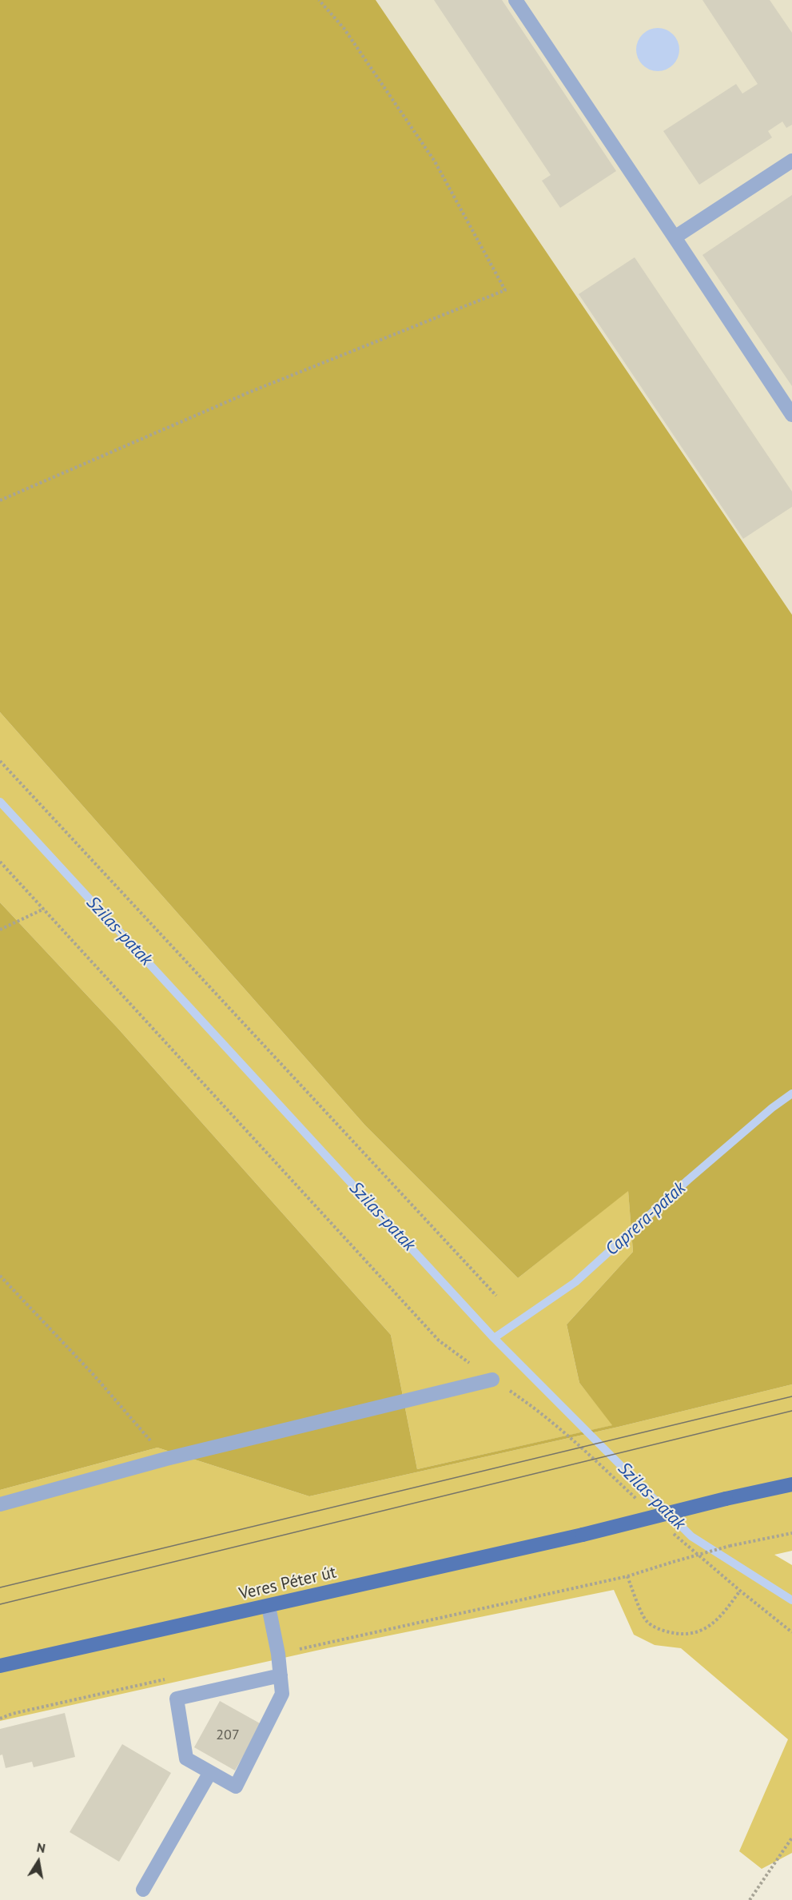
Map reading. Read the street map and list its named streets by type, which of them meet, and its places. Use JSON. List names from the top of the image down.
{
  "streets": {
    "main road": ["Veres Péter út"]
  },
  "water": ["Szilas-patak", "Caprera-patak"],
  "house_numbers": ["207"],
  "north": "top"
}
